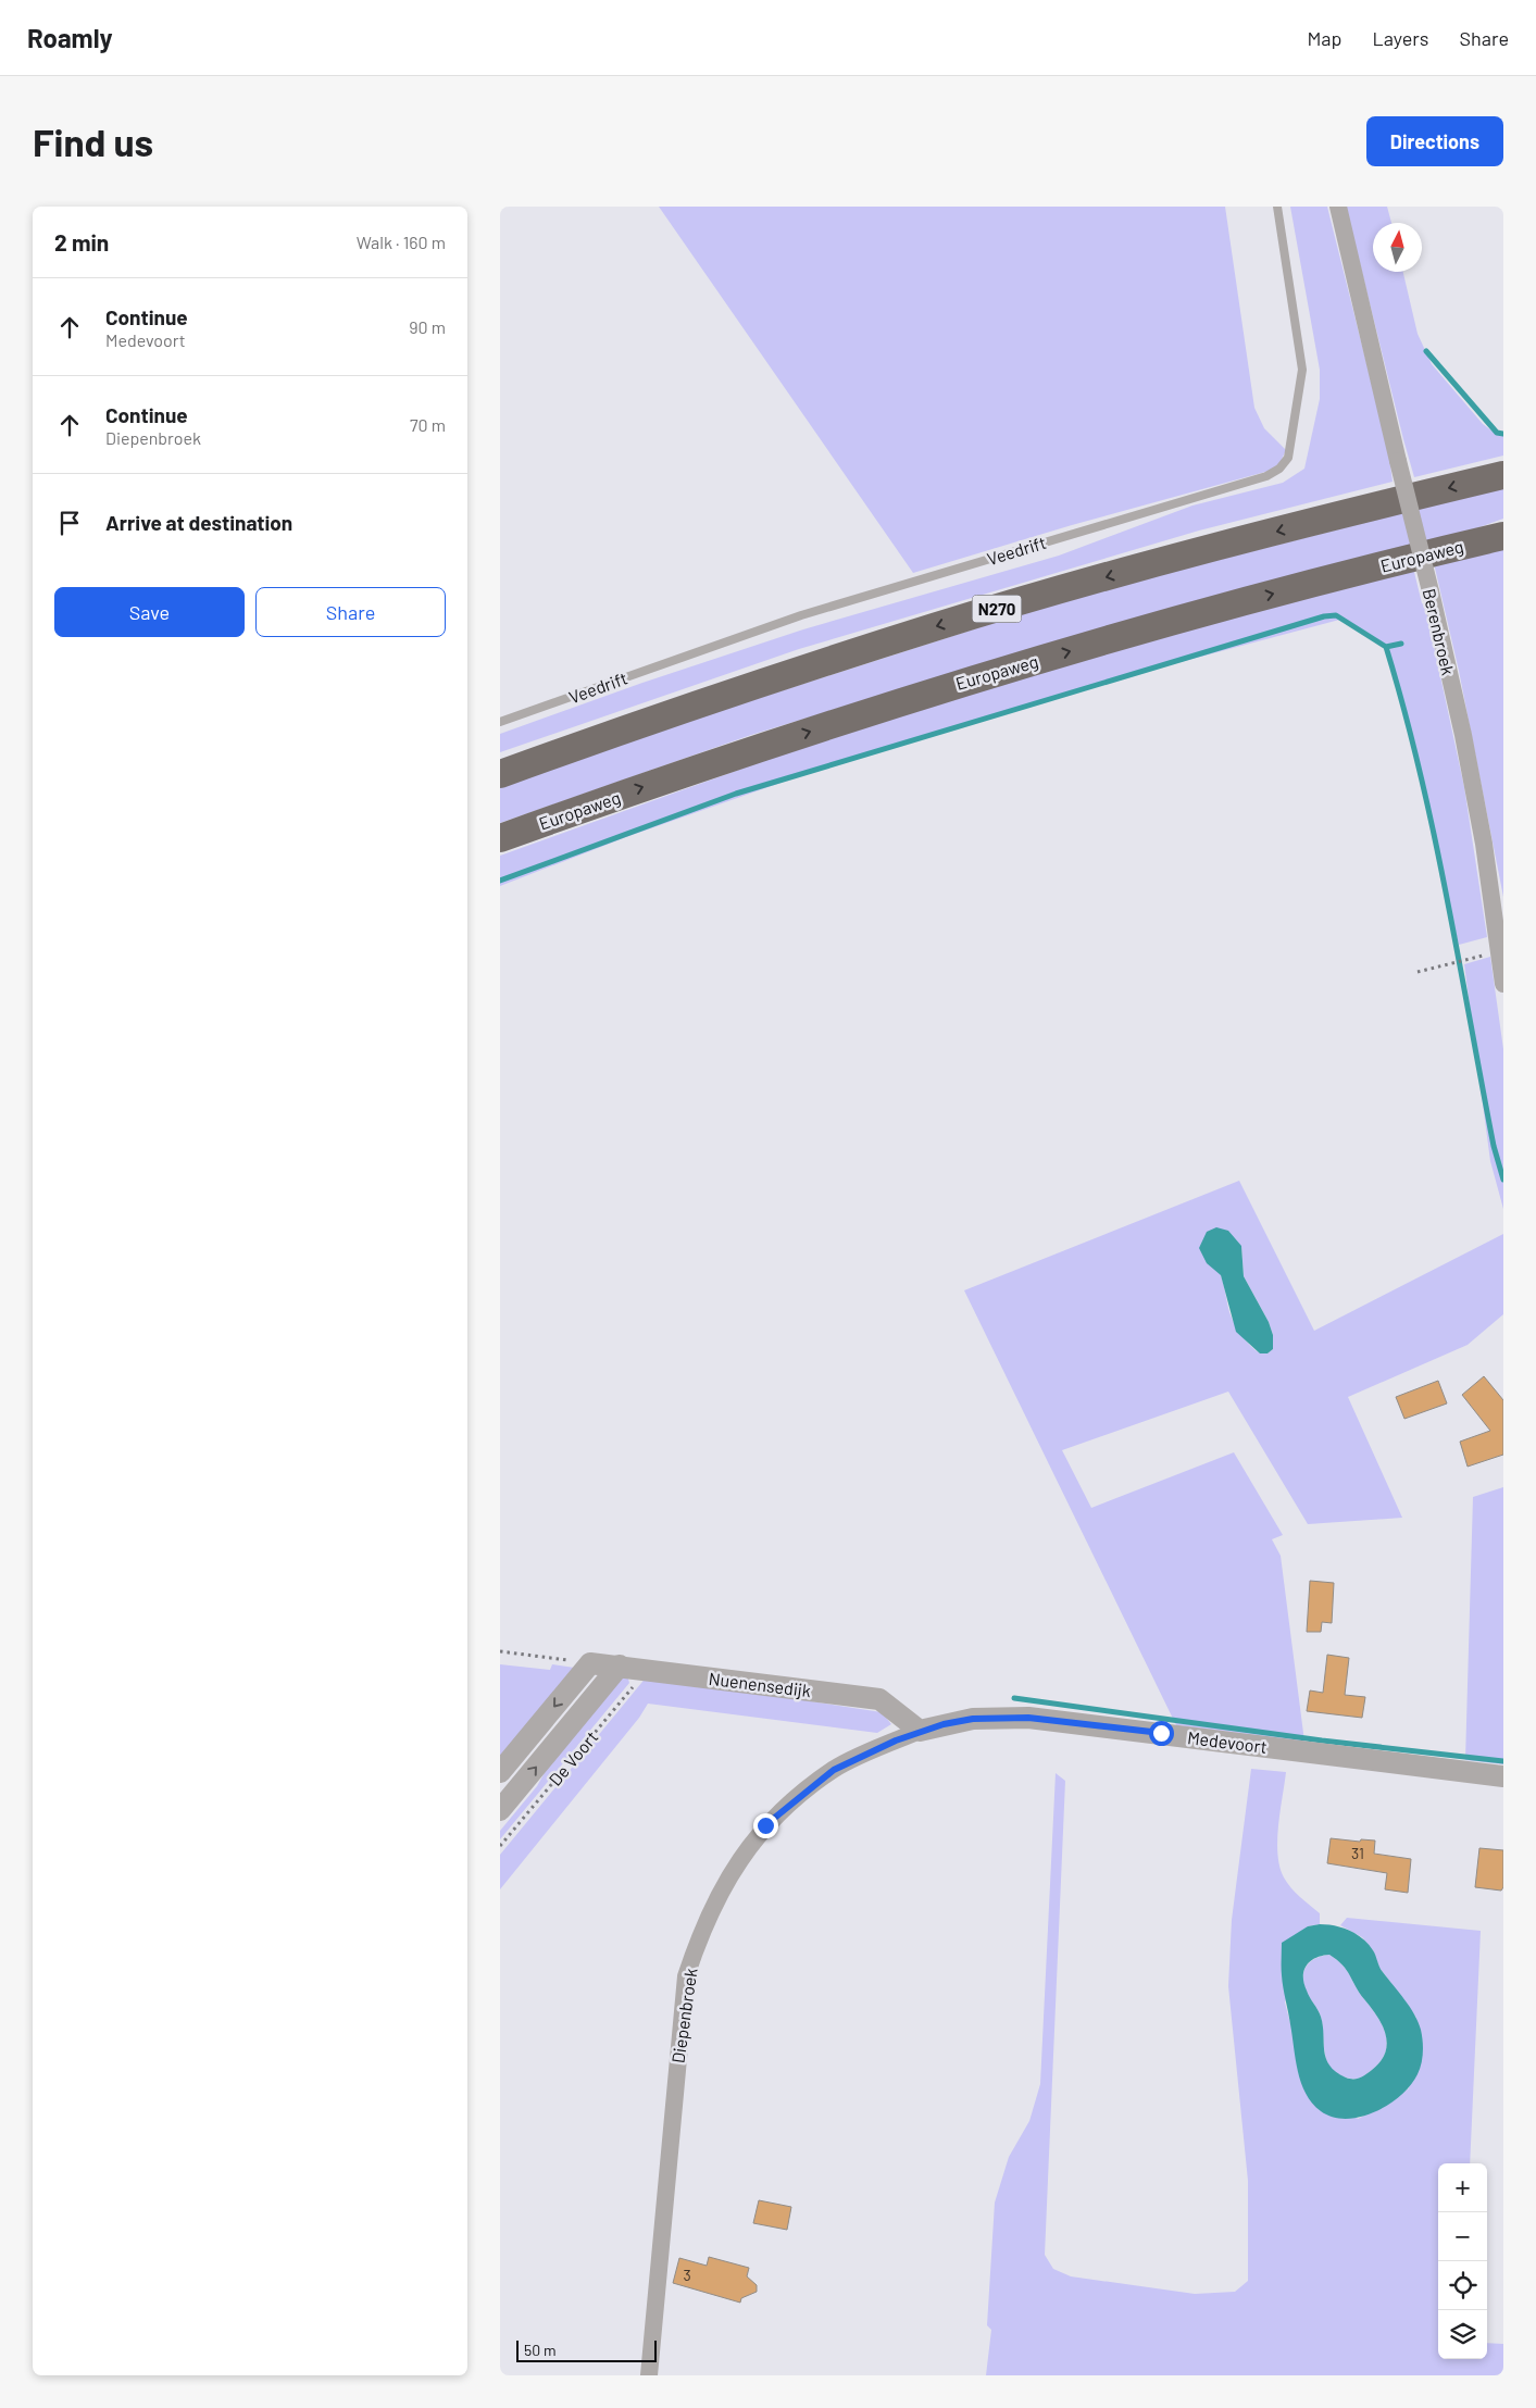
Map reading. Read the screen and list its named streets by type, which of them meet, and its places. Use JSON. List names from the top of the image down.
{
  "streets": {
    "highway": ["Europaweg", "N270"],
    "street": [
      "Berenbroek",
      "Nuenensedijk",
      "Medevoort",
      "De Voort",
      "Diepenbroek"
    ],
    "lane": ["Veedrift"]
  },
  "crossings": [
    ["Nuenensedijk", "Medevoort"],
    ["Nuenensedijk", "De Voort"],
    ["Nuenensedijk", "Diepenbroek"],
    ["Medevoort", "Diepenbroek"]
  ],
  "house_numbers": ["31", "3"],
  "scale_bar": "50 m",
  "north": "top",
  "page": {
    "header": "Roamly",
    "nav": ["Map", "Layers", "Share"],
    "buttons": [
      "Directions",
      ["Save", "Share"]
    ],
    "title": "Find us",
    "heading": ["2 min", "Walk · 160 m"],
    "list": [
      ["Continue", "Medevoort", "90 m"],
      ["Continue", "Diepenbroek", "70 m"],
      "Arrive at destination"
    ],
    "map_buttons": ["+", "−"],
    "scale": "50 m"
  }
}
